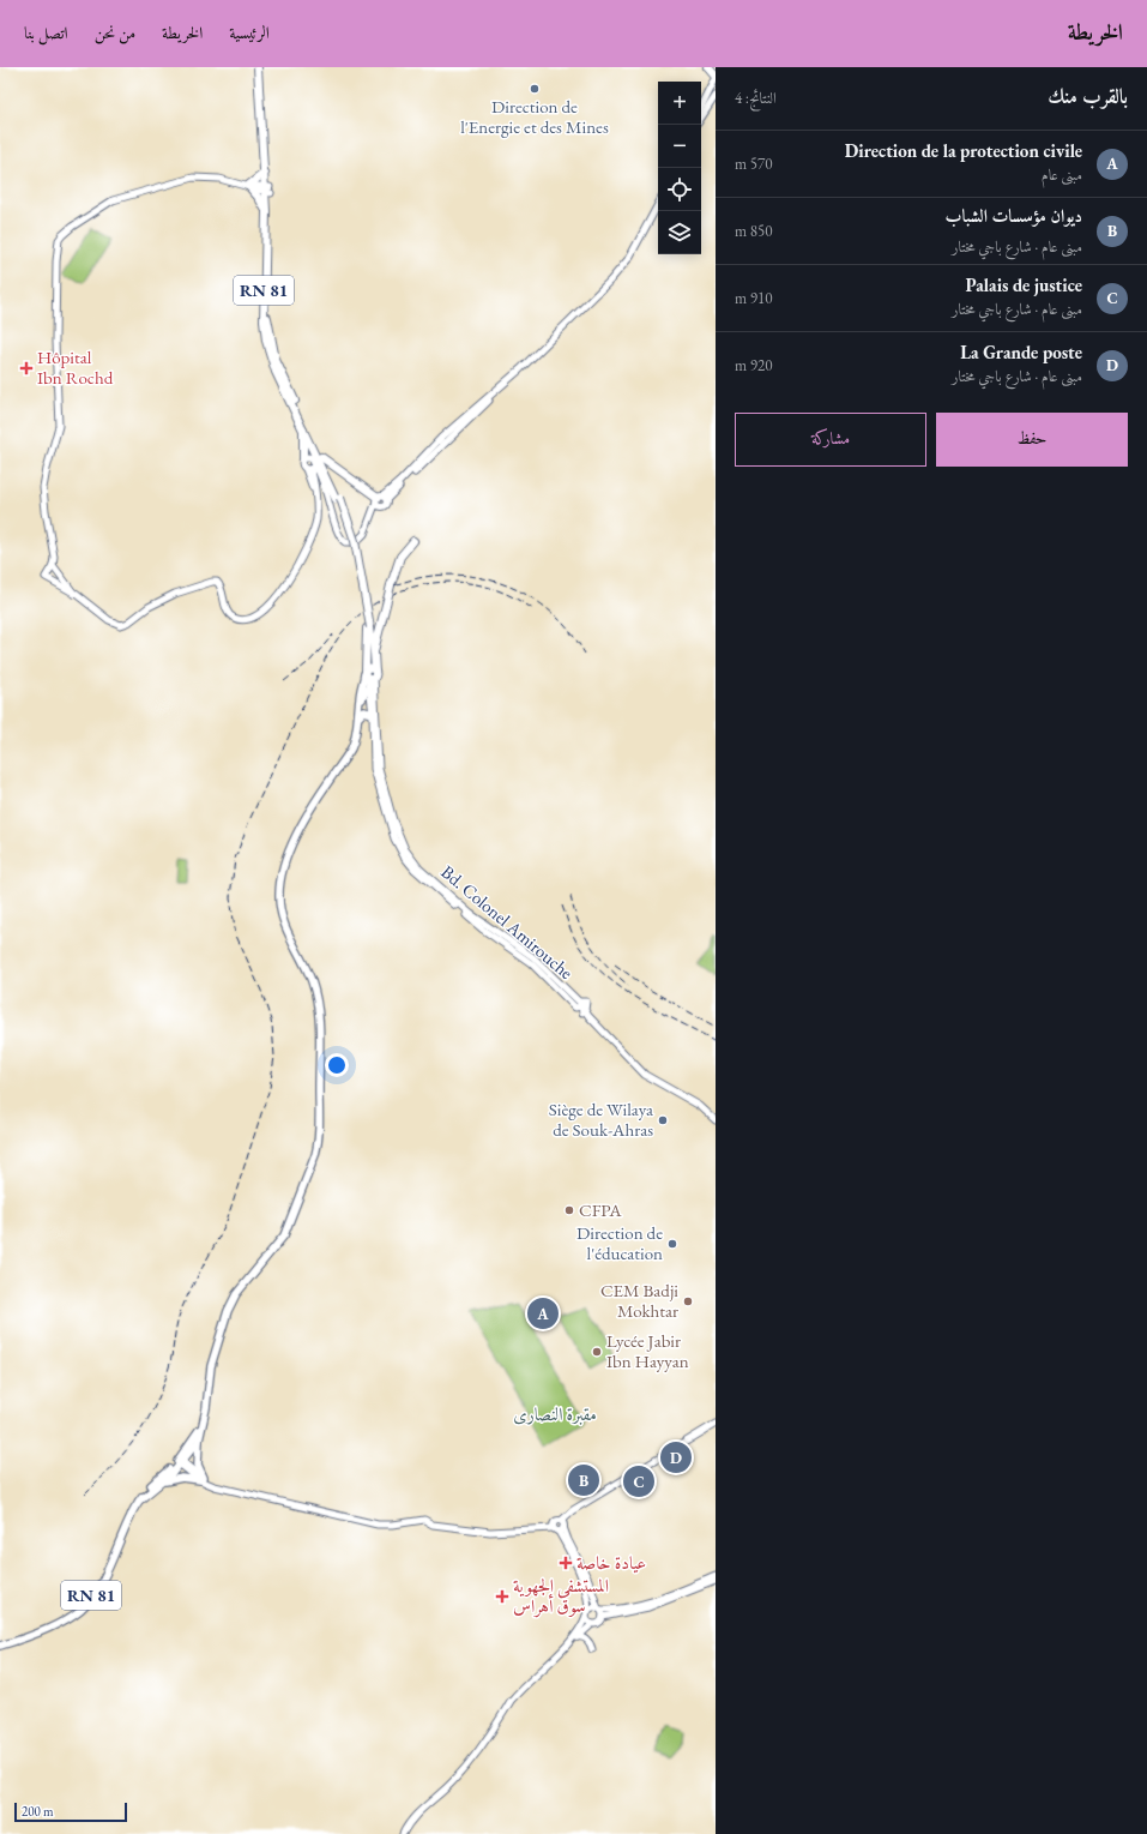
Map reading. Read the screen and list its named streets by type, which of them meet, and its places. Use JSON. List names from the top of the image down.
{
  "streets": {
    "highway": ["RN 81"],
    "street": ["Bd. Colonel Amirouche"]
  },
  "crossings": [
    ["RN 81", "Bd. Colonel Amirouche"]
  ],
  "parks": ["مقبرة النصارى"],
  "places": {
    "other": [
      "Direction de l'Energie et des Mines",
      "Siège de Wilaya de Souk-Ahras",
      "CFPA",
      "Direction de l'éducation",
      "CEM Badji Mokhtar",
      "Lycée Jabir Ibn Hayyan"
    ],
    "health": ["Hôpital Ibn Rochd", "عيادة خاصة", "المستشفى الجهوية سوق أهراس"]
  },
  "scale_bar": "200 m",
  "page": {
    "header": "الخريطة",
    "nav": [
      "الرئيسية",
      "الخريطة",
      "من نحن",
      "اتصل بنا"
    ],
    "heading": ["بالقرب منك", "النتائج: 4"],
    "map_buttons": ["+", "−"],
    "list": [
      {
        "mark": "A",
        "name": "Direction de la protection civile",
        "note": "مبنى عام",
        "value": "570 m"
      },
      {
        "mark": "B",
        "name": "ديوان مؤسسات الشباب",
        "note": "مبنى عام · شارع باجي مختار",
        "value": "850 m"
      },
      {
        "mark": "C",
        "name": "Palais de justice",
        "note": "مبنى عام · شارع باجي مختار",
        "value": "910 m"
      },
      {
        "mark": "D",
        "name": "La Grande poste",
        "note": "مبنى عام · شارع باجي مختار",
        "value": "920 m"
      }
    ],
    "buttons": ["حفظ", "مشاركة"],
    "pins": [
      "A",
      "D",
      "B",
      "C"
    ],
    "scale": "200 m"
  }
}
